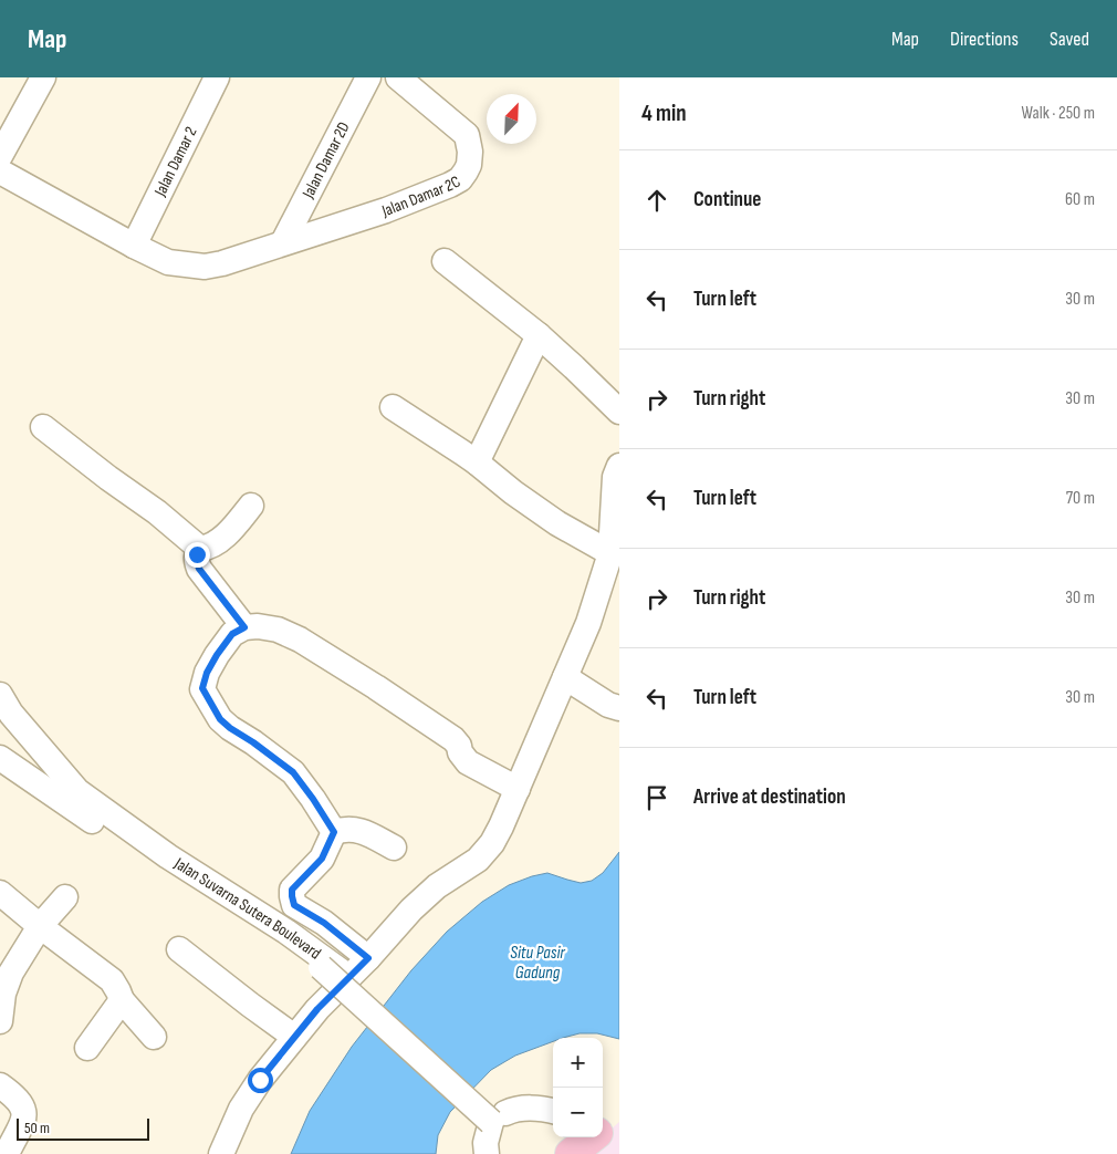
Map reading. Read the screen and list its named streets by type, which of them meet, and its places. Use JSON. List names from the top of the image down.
{
  "streets": {
    "street": [
      "Jalan Damar 2D",
      "Jalan Damar 2",
      "Jalan Damar 2C",
      "Jalan Suvarna Sutera Boulevard"
    ]
  },
  "crossings": [
    ["Jalan Damar 2D", "Jalan Damar 2C"]
  ],
  "water": ["Situ Pasir Gadung"],
  "scale_bar": "50 m",
  "north": "top right",
  "page": {
    "header": "Map",
    "nav": ["Map", "Directions", "Saved"],
    "heading": ["4 min", "Walk · 250 m"],
    "list": [
      ["Continue", "60 m"],
      ["Turn left", "30 m"],
      ["Turn right", "30 m"],
      ["Turn left", "70 m"],
      ["Turn right", "30 m"],
      ["Turn left", "30 m"],
      "Arrive at destination"
    ],
    "map_buttons": ["+", "−"],
    "scale": "50 m"
  }
}
